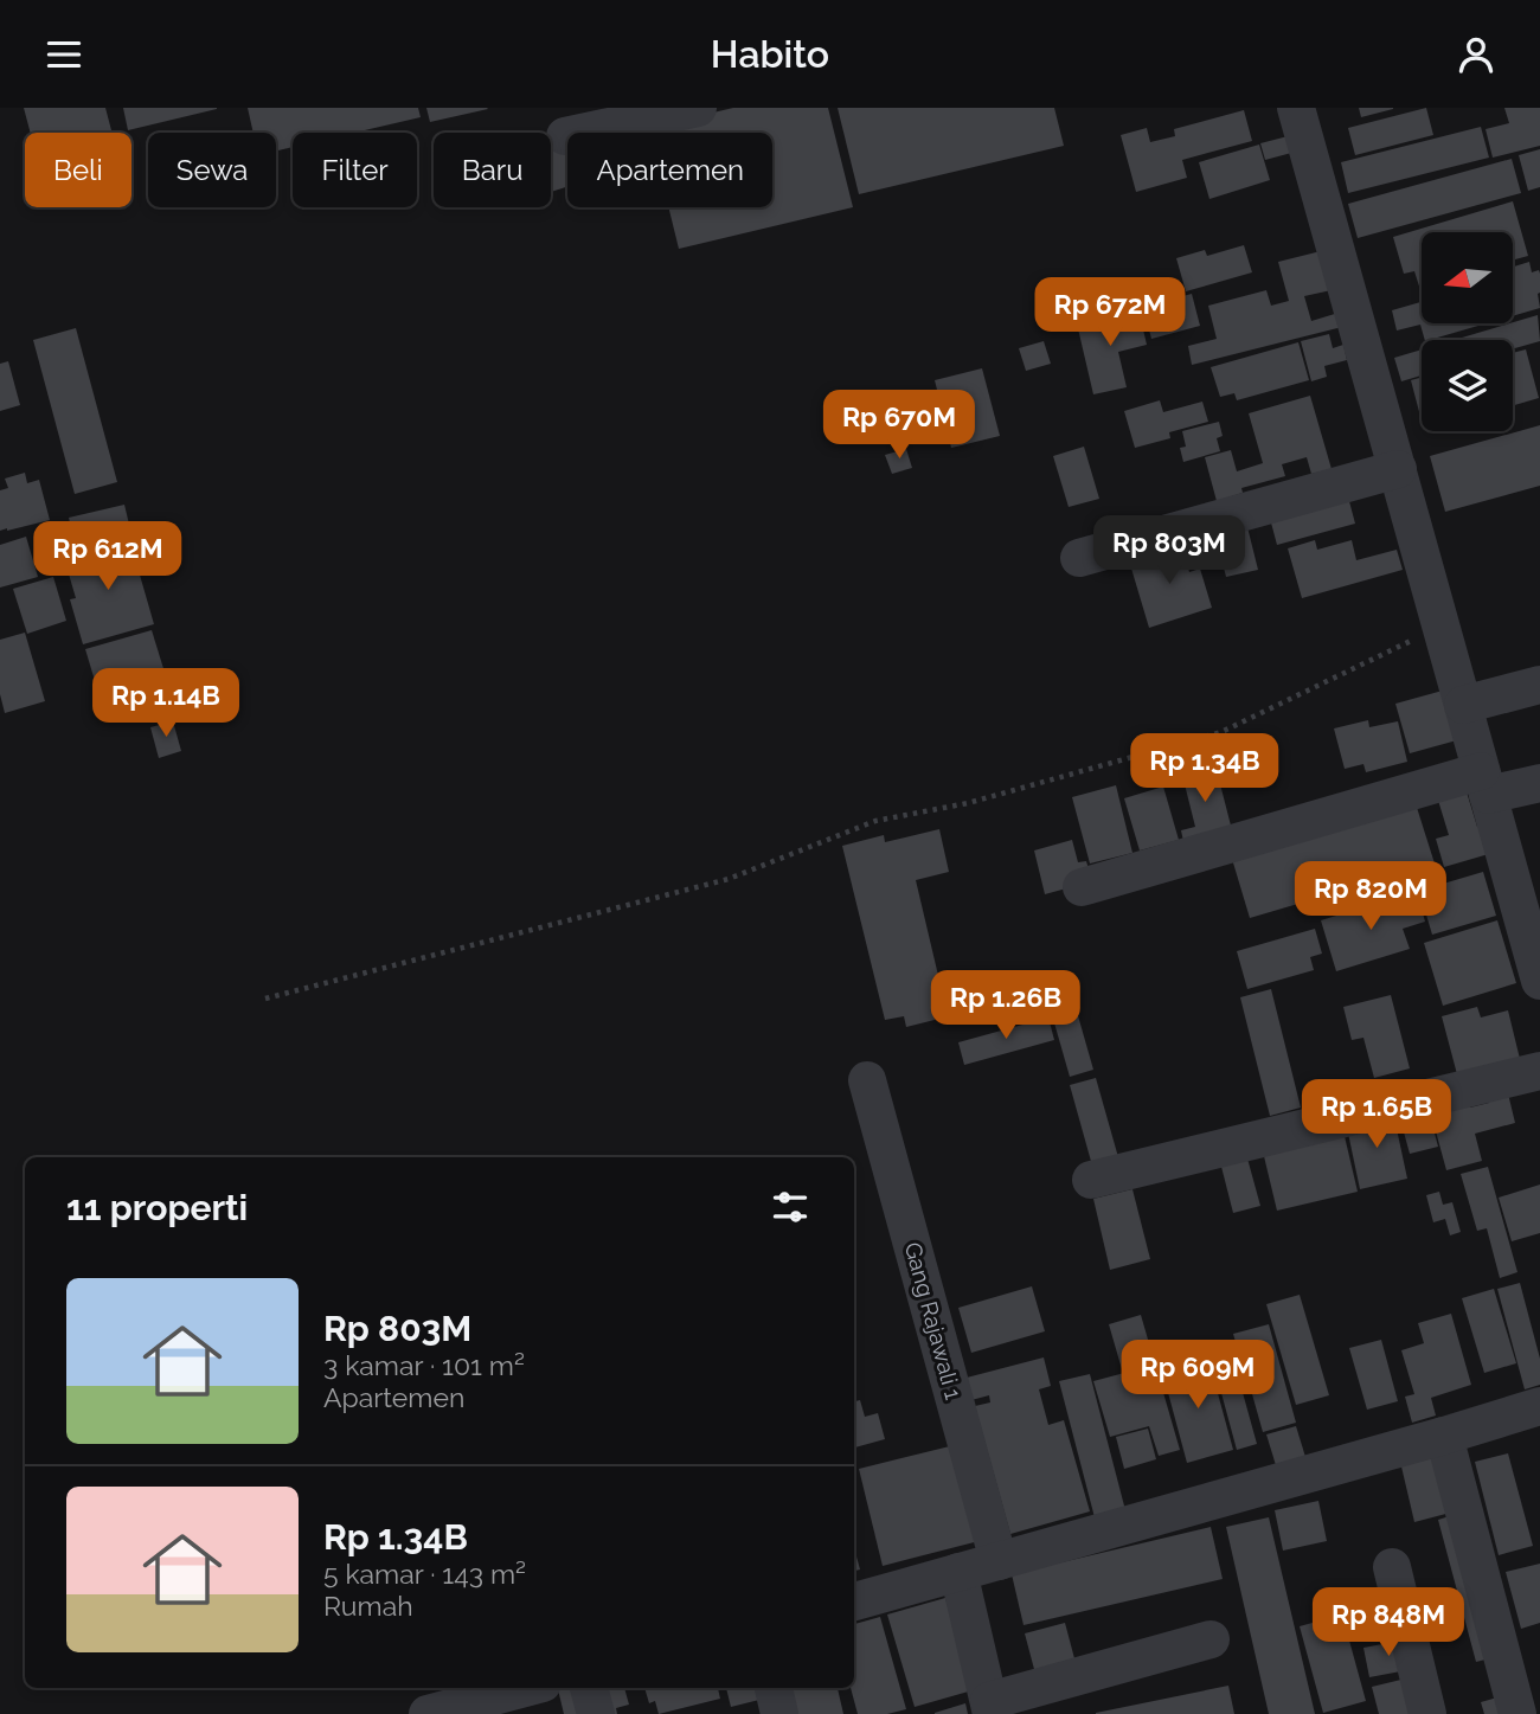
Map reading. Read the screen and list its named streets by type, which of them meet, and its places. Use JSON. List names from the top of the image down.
{
  "streets": {
    "street": ["Gang Rajawali 1"]
  },
  "north": "left",
  "page": {
    "header": "Habito",
    "chip": [
      "Beli",
      "Sewa",
      "Filter",
      "Baru",
      "Apartemen"
    ],
    "price": [
      "Rp 672M",
      "Rp 670M",
      "Rp 803M",
      "Rp 612M",
      "Rp 1.14B",
      "Rp 1.34B",
      "Rp 820M",
      "Rp 1.26B",
      "Rp 1.65B",
      "Rp 609M",
      "Rp 848M"
    ],
    "heading": "11 properti",
    "list": [
      {
        "name": "Rp 803M",
        "note": "3 kamar · 101 m² · Apartemen"
      },
      {
        "name": "Rp 1.34B",
        "note": "5 kamar · 143 m² · Rumah"
      }
    ]
  }
}
